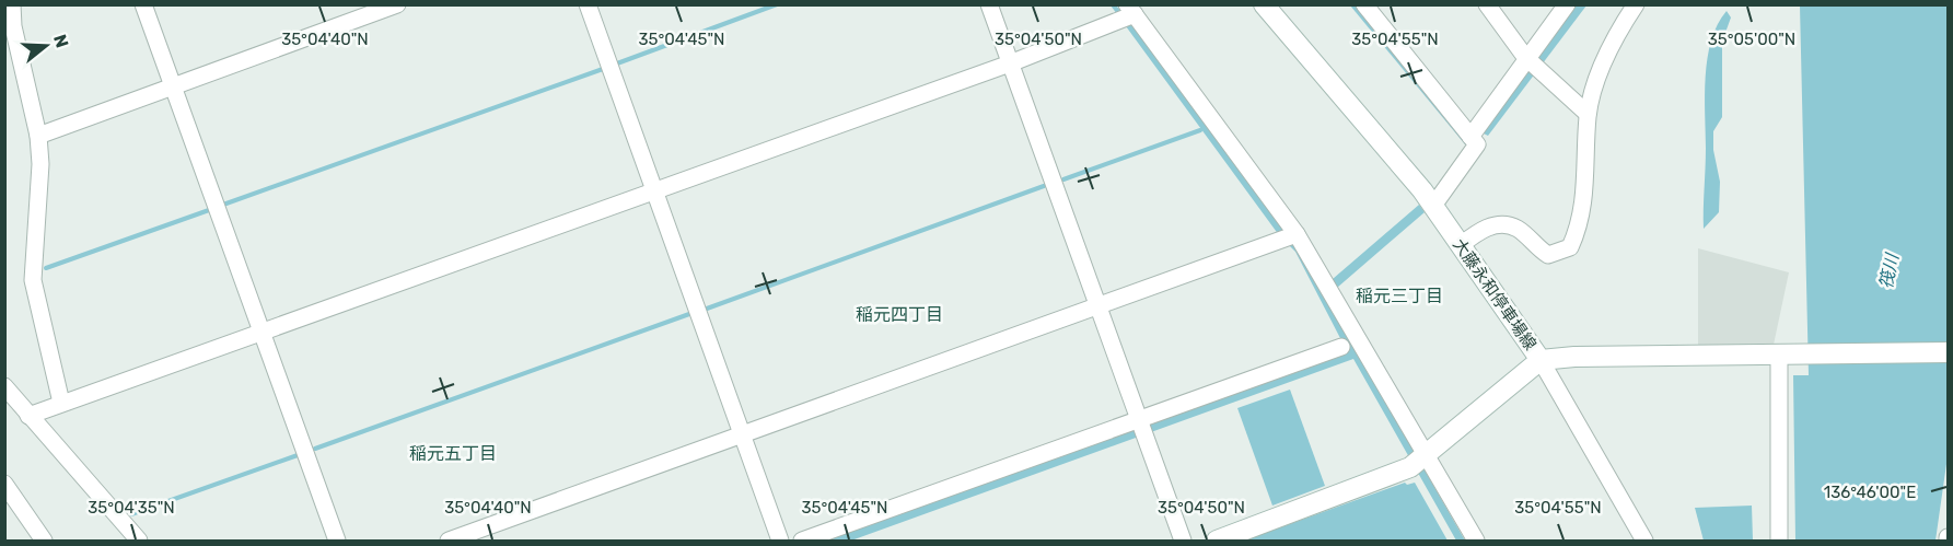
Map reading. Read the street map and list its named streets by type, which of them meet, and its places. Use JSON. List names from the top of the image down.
{
  "streets": {
    "main road": ["大藤永和停車場線"]
  },
  "districts": ["稲元三丁目", "稲元四丁目", "稲元五丁目"],
  "water": ["筏川"],
  "north": "right",
  "coordinates": [
    "35°04'40\"N",
    "35°04'45\"N",
    "35°04'50\"N",
    "35°04'55\"N",
    "35°05'00\"N",
    "136°46'00\"E",
    "35°04'35\"N"
  ]
}
